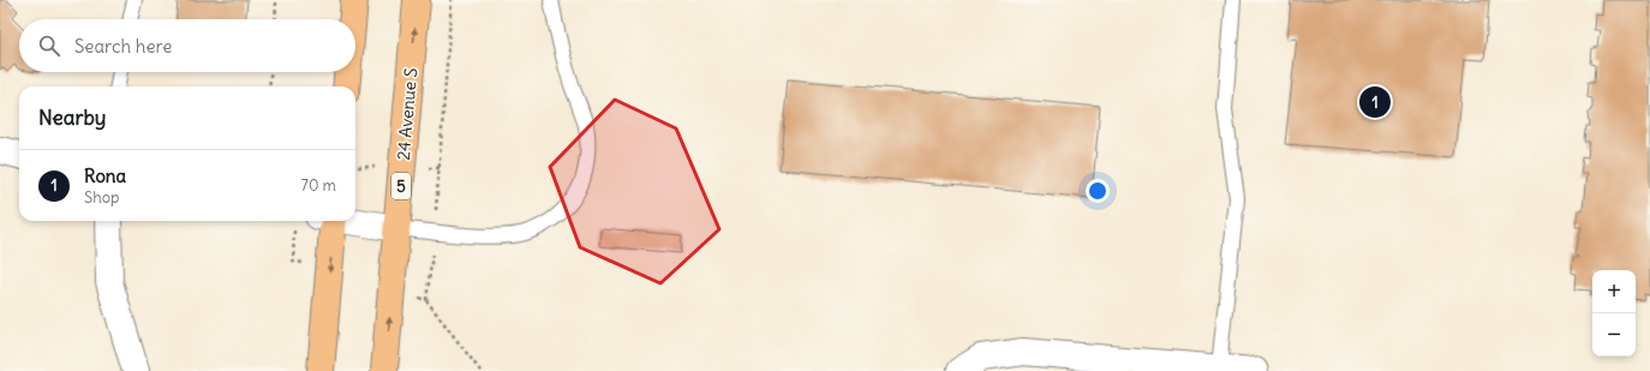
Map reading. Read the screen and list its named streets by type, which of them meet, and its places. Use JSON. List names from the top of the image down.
{
  "streets": {
    "main road": ["24 Avenue S", "5"]
  },
  "page": {
    "search": "Search here",
    "pins": "1",
    "heading": "Nearby",
    "list": [
      {
        "mark": "1",
        "name": "Rona",
        "note": "Shop",
        "value": "70 m"
      }
    ],
    "map_buttons": ["+", "−"]
  }
}
